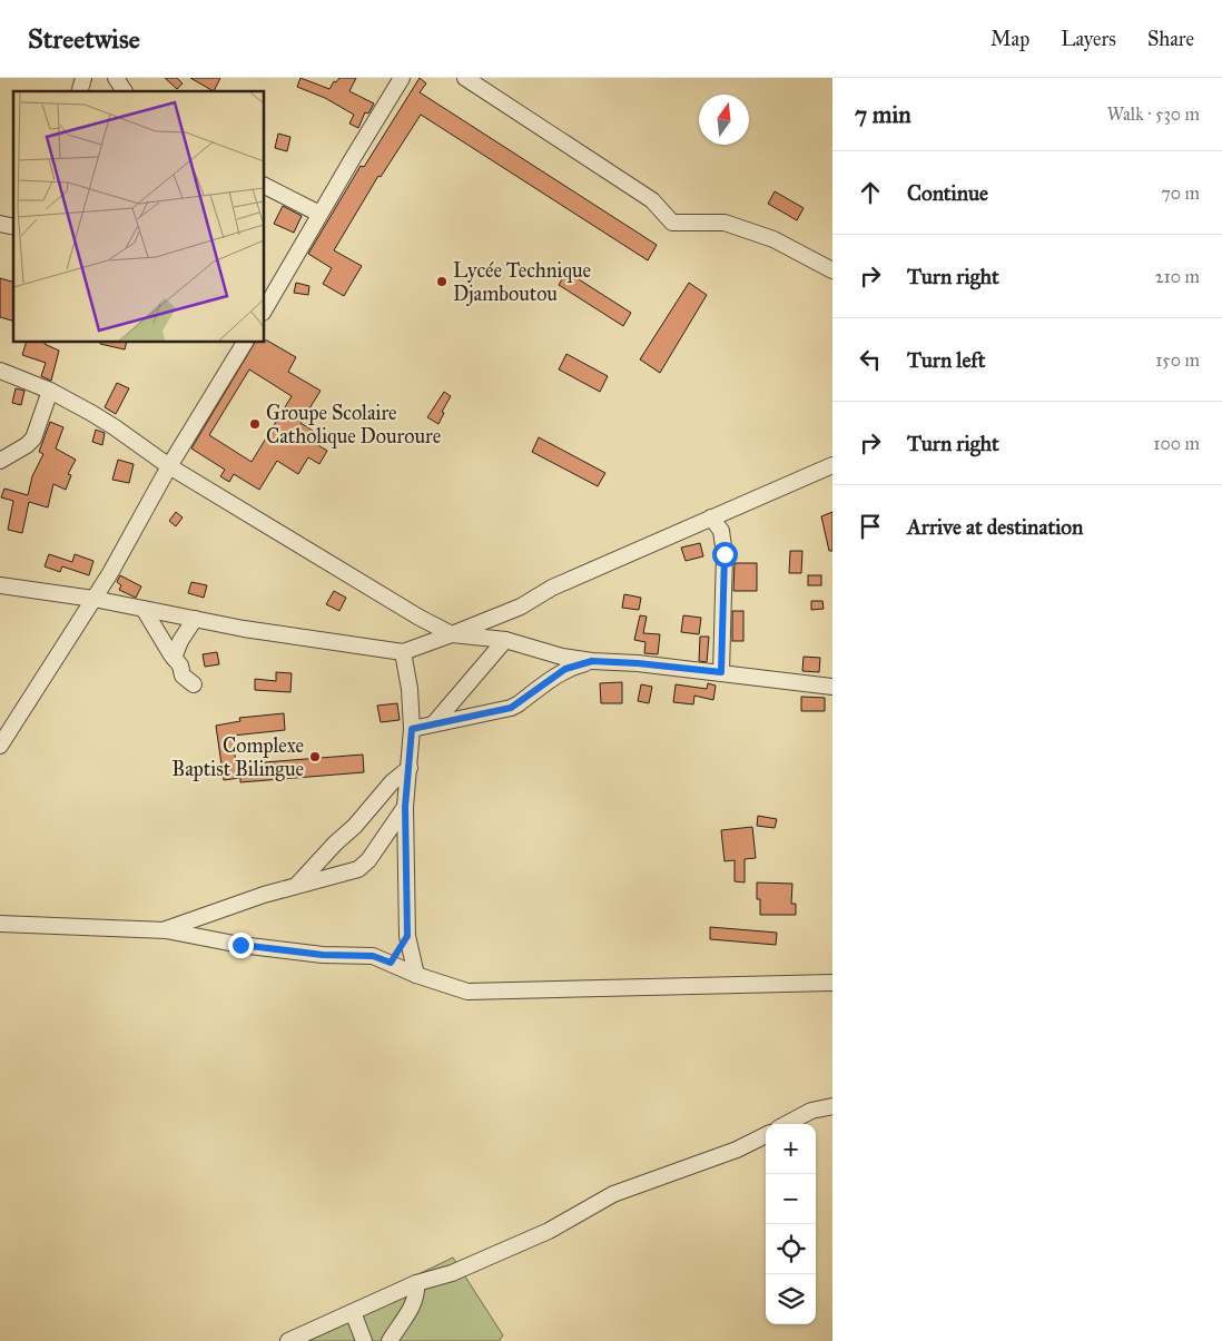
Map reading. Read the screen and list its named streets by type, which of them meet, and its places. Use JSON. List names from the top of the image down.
{
  "places": ["Lycée Technique Djamboutou", "Groupe Scolaire Catholique Douroure", "Complexe Baptist Bilingue"],
  "north": "top",
  "page": {
    "header": "Streetwise",
    "nav": ["Map", "Layers", "Share"],
    "heading": ["7 min", "Walk · 530 m"],
    "list": [
      ["Continue", "70 m"],
      ["Turn right", "210 m"],
      ["Turn left", "150 m"],
      ["Turn right", "100 m"],
      "Arrive at destination"
    ],
    "map_buttons": ["+", "−"]
  }
}
